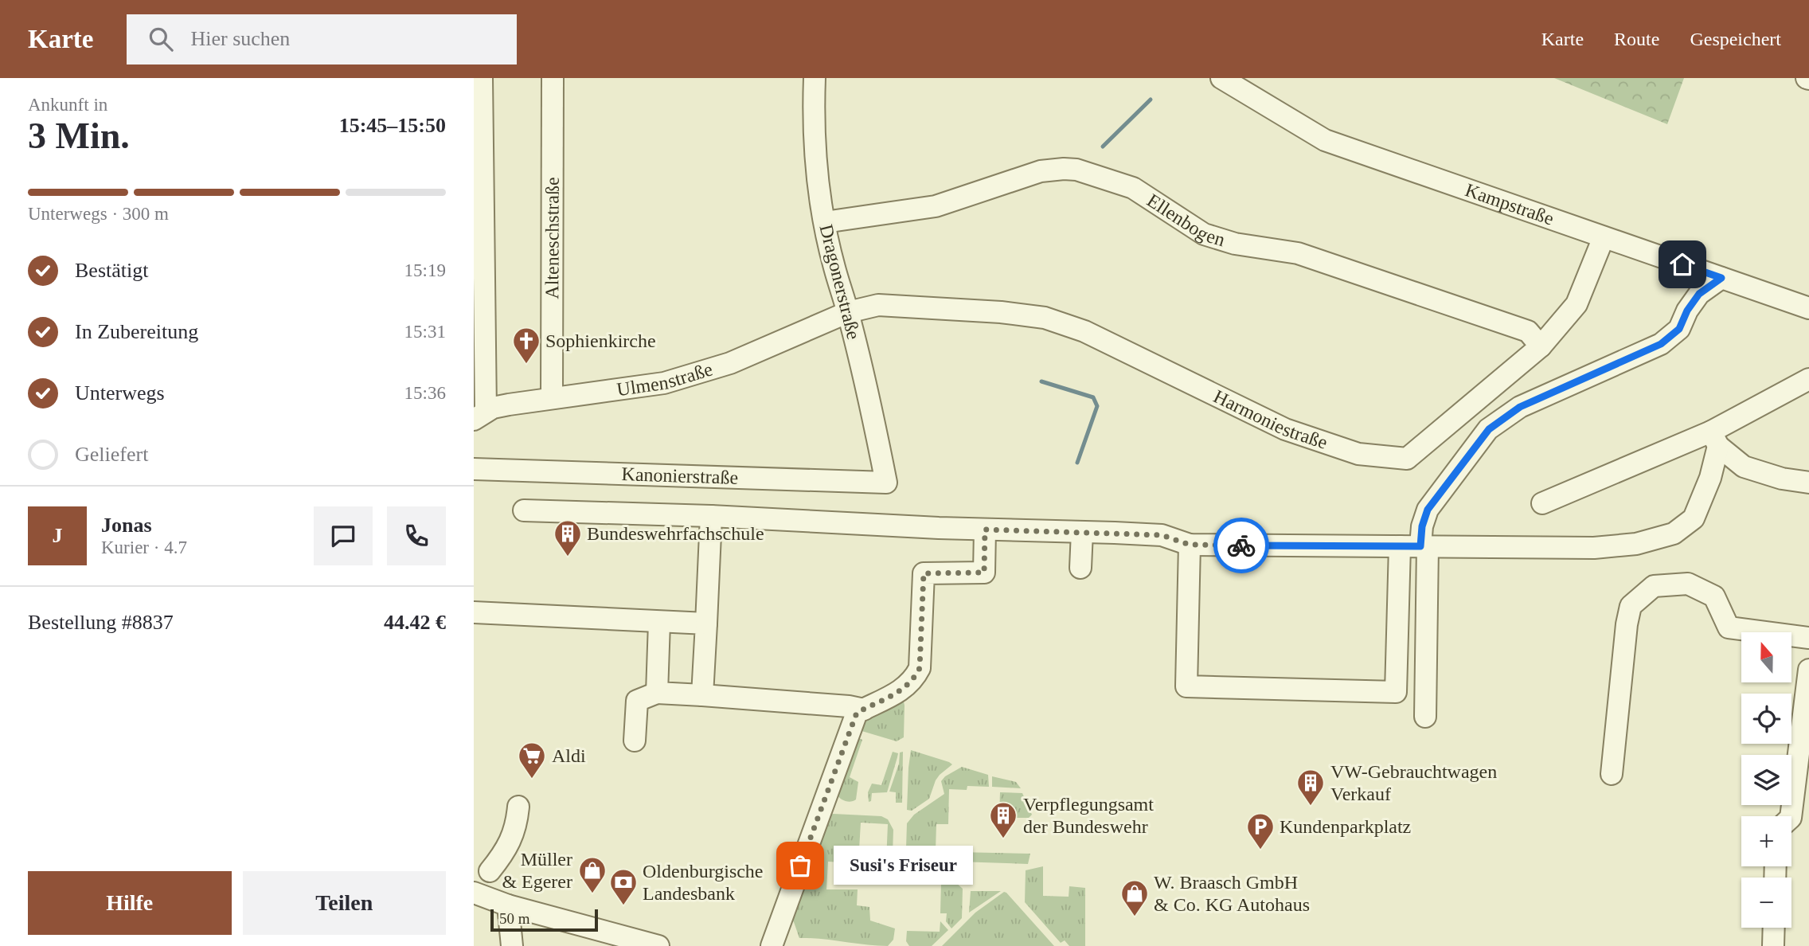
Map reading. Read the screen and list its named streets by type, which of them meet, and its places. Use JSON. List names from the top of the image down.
{
  "streets": {
    "street": [
      "Kampstraße",
      "Ellenbogen",
      "Alteneschstraße",
      "Dragonerstraße",
      "Ulmenstraße",
      "Harmoniestraße",
      "Kanonierstraße"
    ]
  },
  "crossings": [
    ["Kampstraße", "Harmoniestraße"],
    ["Ellenbogen", "Dragonerstraße"],
    ["Ellenbogen", "Harmoniestraße"],
    ["Alteneschstraße", "Ulmenstraße"],
    ["Dragonerstraße", "Ulmenstraße"],
    ["Dragonerstraße", "Harmoniestraße"],
    ["Dragonerstraße", "Kanonierstraße"],
    ["Ulmenstraße", "Harmoniestraße"]
  ],
  "places": {
    "church": ["Sophienkirche"],
    "building": ["Bundeswehrfachschule", "VW-Gebrauchtwagen Verkauf", "Verpflegungsamt der Bundeswehr"],
    "supermarket": ["Aldi"],
    "parking": ["Kundenparkplatz"],
    "other": ["Susi's Friseur"],
    "shop": ["Müller & Egerer", "W. Braasch GmbH & Co. KG Autohaus"],
    "bank": ["Oldenburgische Landesbank"]
  },
  "scale_bar": "50 m",
  "north": "top",
  "page": {
    "header": "Karte",
    "search": "Hier suchen",
    "nav": ["Karte", "Route", "Gespeichert"],
    "heading": ["3 Min.", "Ankunft in", "15:45–15:50"],
    "panel": [
      "Jonas",
      "Kurier · 4.7",
      "Bestellung #8837",
      "44.42 €"
    ],
    "bar": "Unterwegs · 300 m",
    "list": [
      ["Bestätigt", "15:19"],
      ["In Zubereitung", "15:31"],
      ["Unterwegs", "15:36"],
      "Geliefert"
    ],
    "round": "J",
    "map_buttons": ["+", "−"],
    "bubble": "Susi's Friseur",
    "buttons": ["Hilfe", "Teilen"],
    "scale": "50 m"
  }
}
